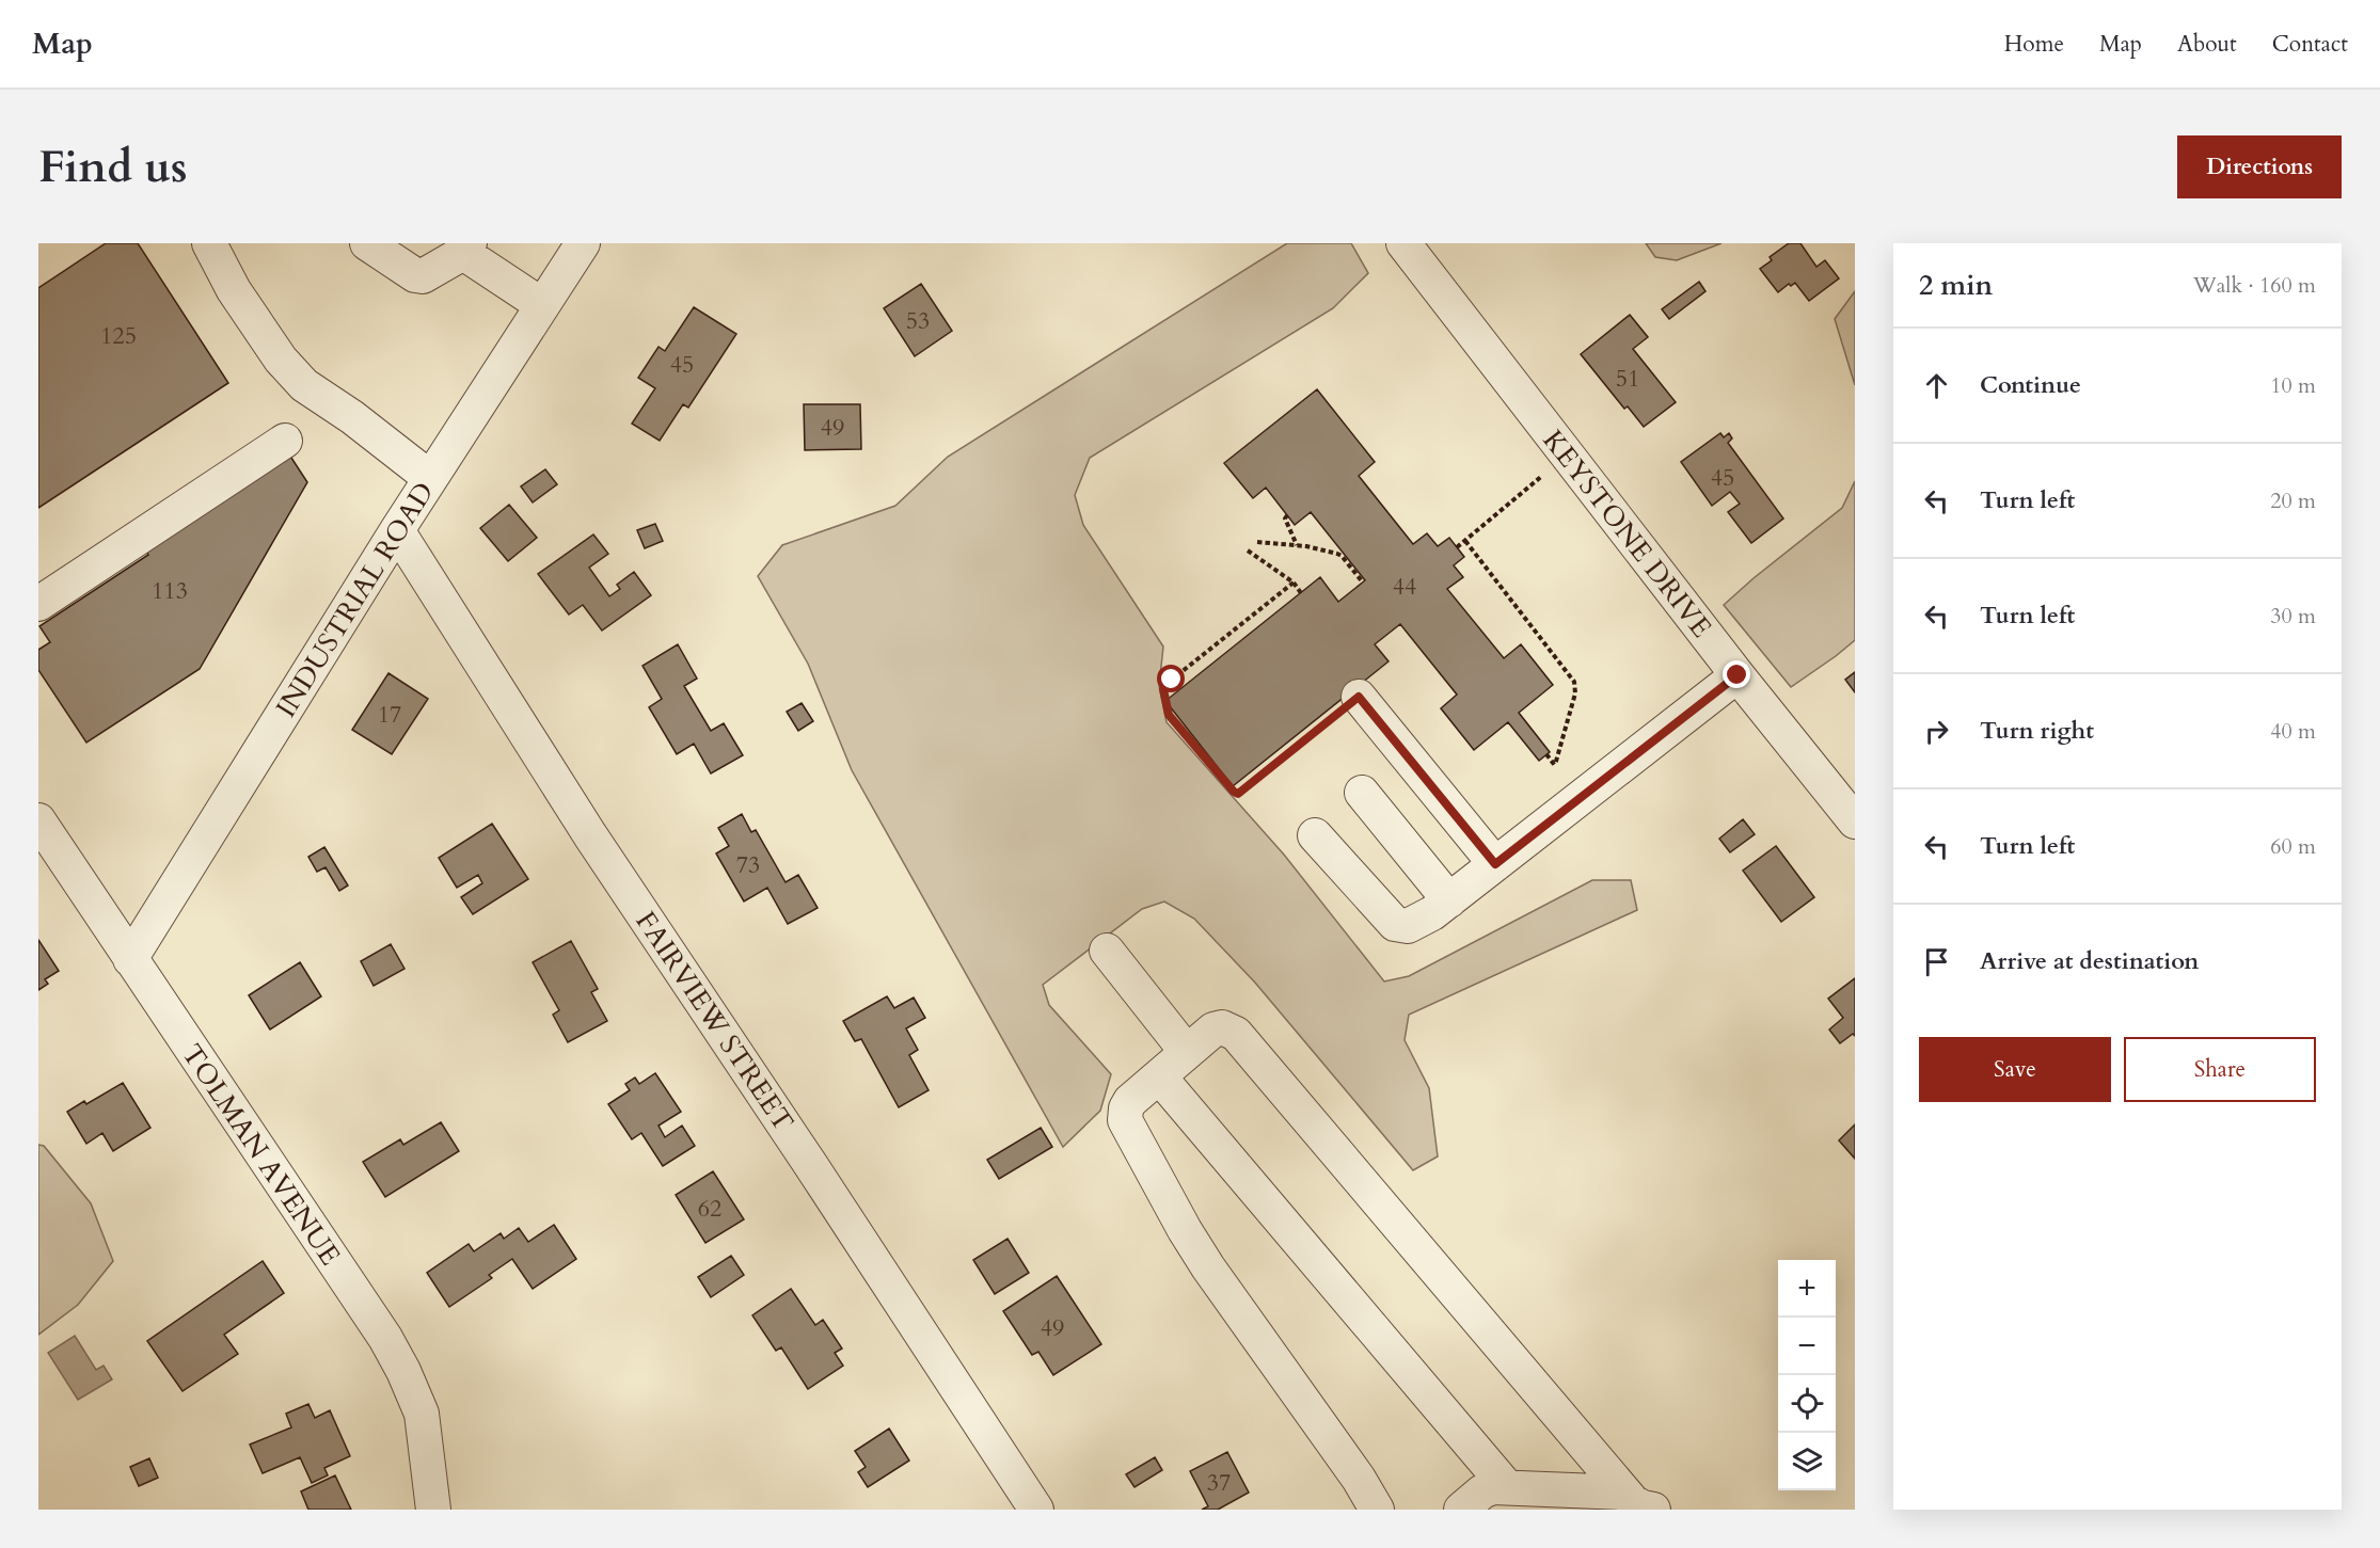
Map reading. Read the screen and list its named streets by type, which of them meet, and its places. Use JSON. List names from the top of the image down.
{
  "streets": {
    "street": [
      "KEYSTONE DRIVE",
      "INDUSTRIAL ROAD",
      "FAIRVIEW STREET",
      "TOLMAN AVENUE"
    ]
  },
  "crossings": [
    ["INDUSTRIAL ROAD", "FAIRVIEW STREET"],
    ["INDUSTRIAL ROAD", "TOLMAN AVENUE"]
  ],
  "house_numbers": [
    "53",
    "125",
    "45",
    "51",
    "49",
    "45",
    "44",
    "113",
    "17",
    "73",
    "62",
    "49",
    "37"
  ],
  "page": {
    "header": "Map",
    "nav": [
      "Home",
      "Map",
      "About",
      "Contact"
    ],
    "buttons": [
      "Directions",
      ["Save", "Share"]
    ],
    "title": "Find us",
    "heading": ["2 min", "Walk · 160 m"],
    "list": [
      ["Continue", "10 m"],
      ["Turn left", "20 m"],
      ["Turn left", "30 m"],
      ["Turn right", "40 m"],
      ["Turn left", "60 m"],
      "Arrive at destination"
    ],
    "map_buttons": ["+", "−"]
  }
}
